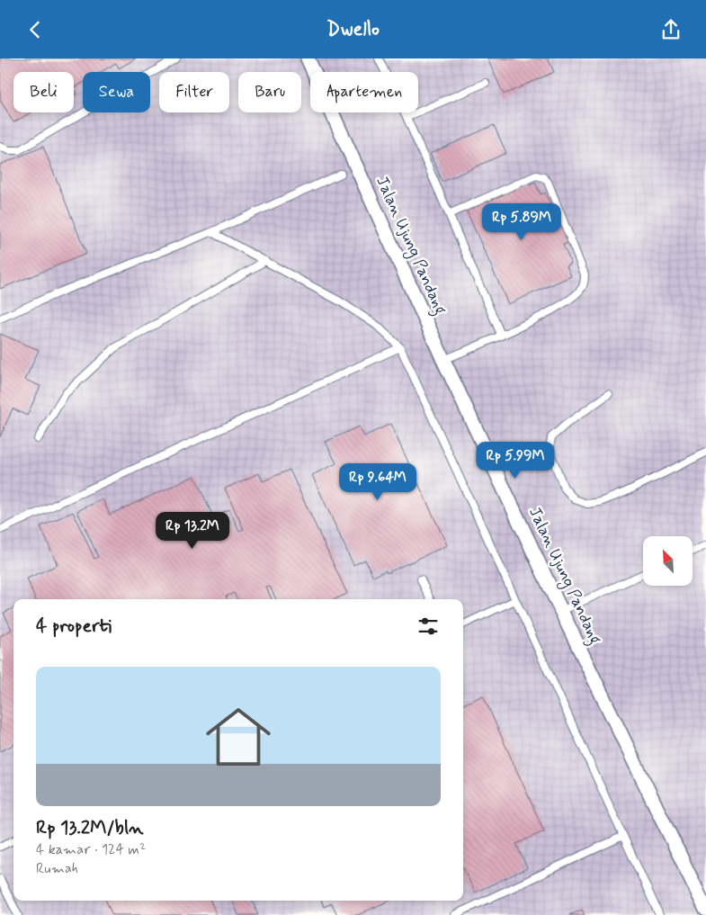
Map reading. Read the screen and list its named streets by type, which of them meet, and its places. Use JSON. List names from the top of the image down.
{
  "streets": {
    "street": ["Jalan Ujung Pandang"]
  },
  "north": "top left",
  "page": {
    "header": "Dwello",
    "chip": [
      "Beli",
      "Sewa",
      "Filter",
      "Baru",
      "Apartemen"
    ],
    "price": [
      "Rp 5.89M",
      "Rp 5.99M",
      "Rp 9.64M",
      "Rp 13.2M"
    ],
    "heading": "4 properti",
    "list": [
      {
        "name": "Rp 13.2M/bln",
        "note": "4 kamar · 124 m² · Rumah"
      }
    ]
  }
}
